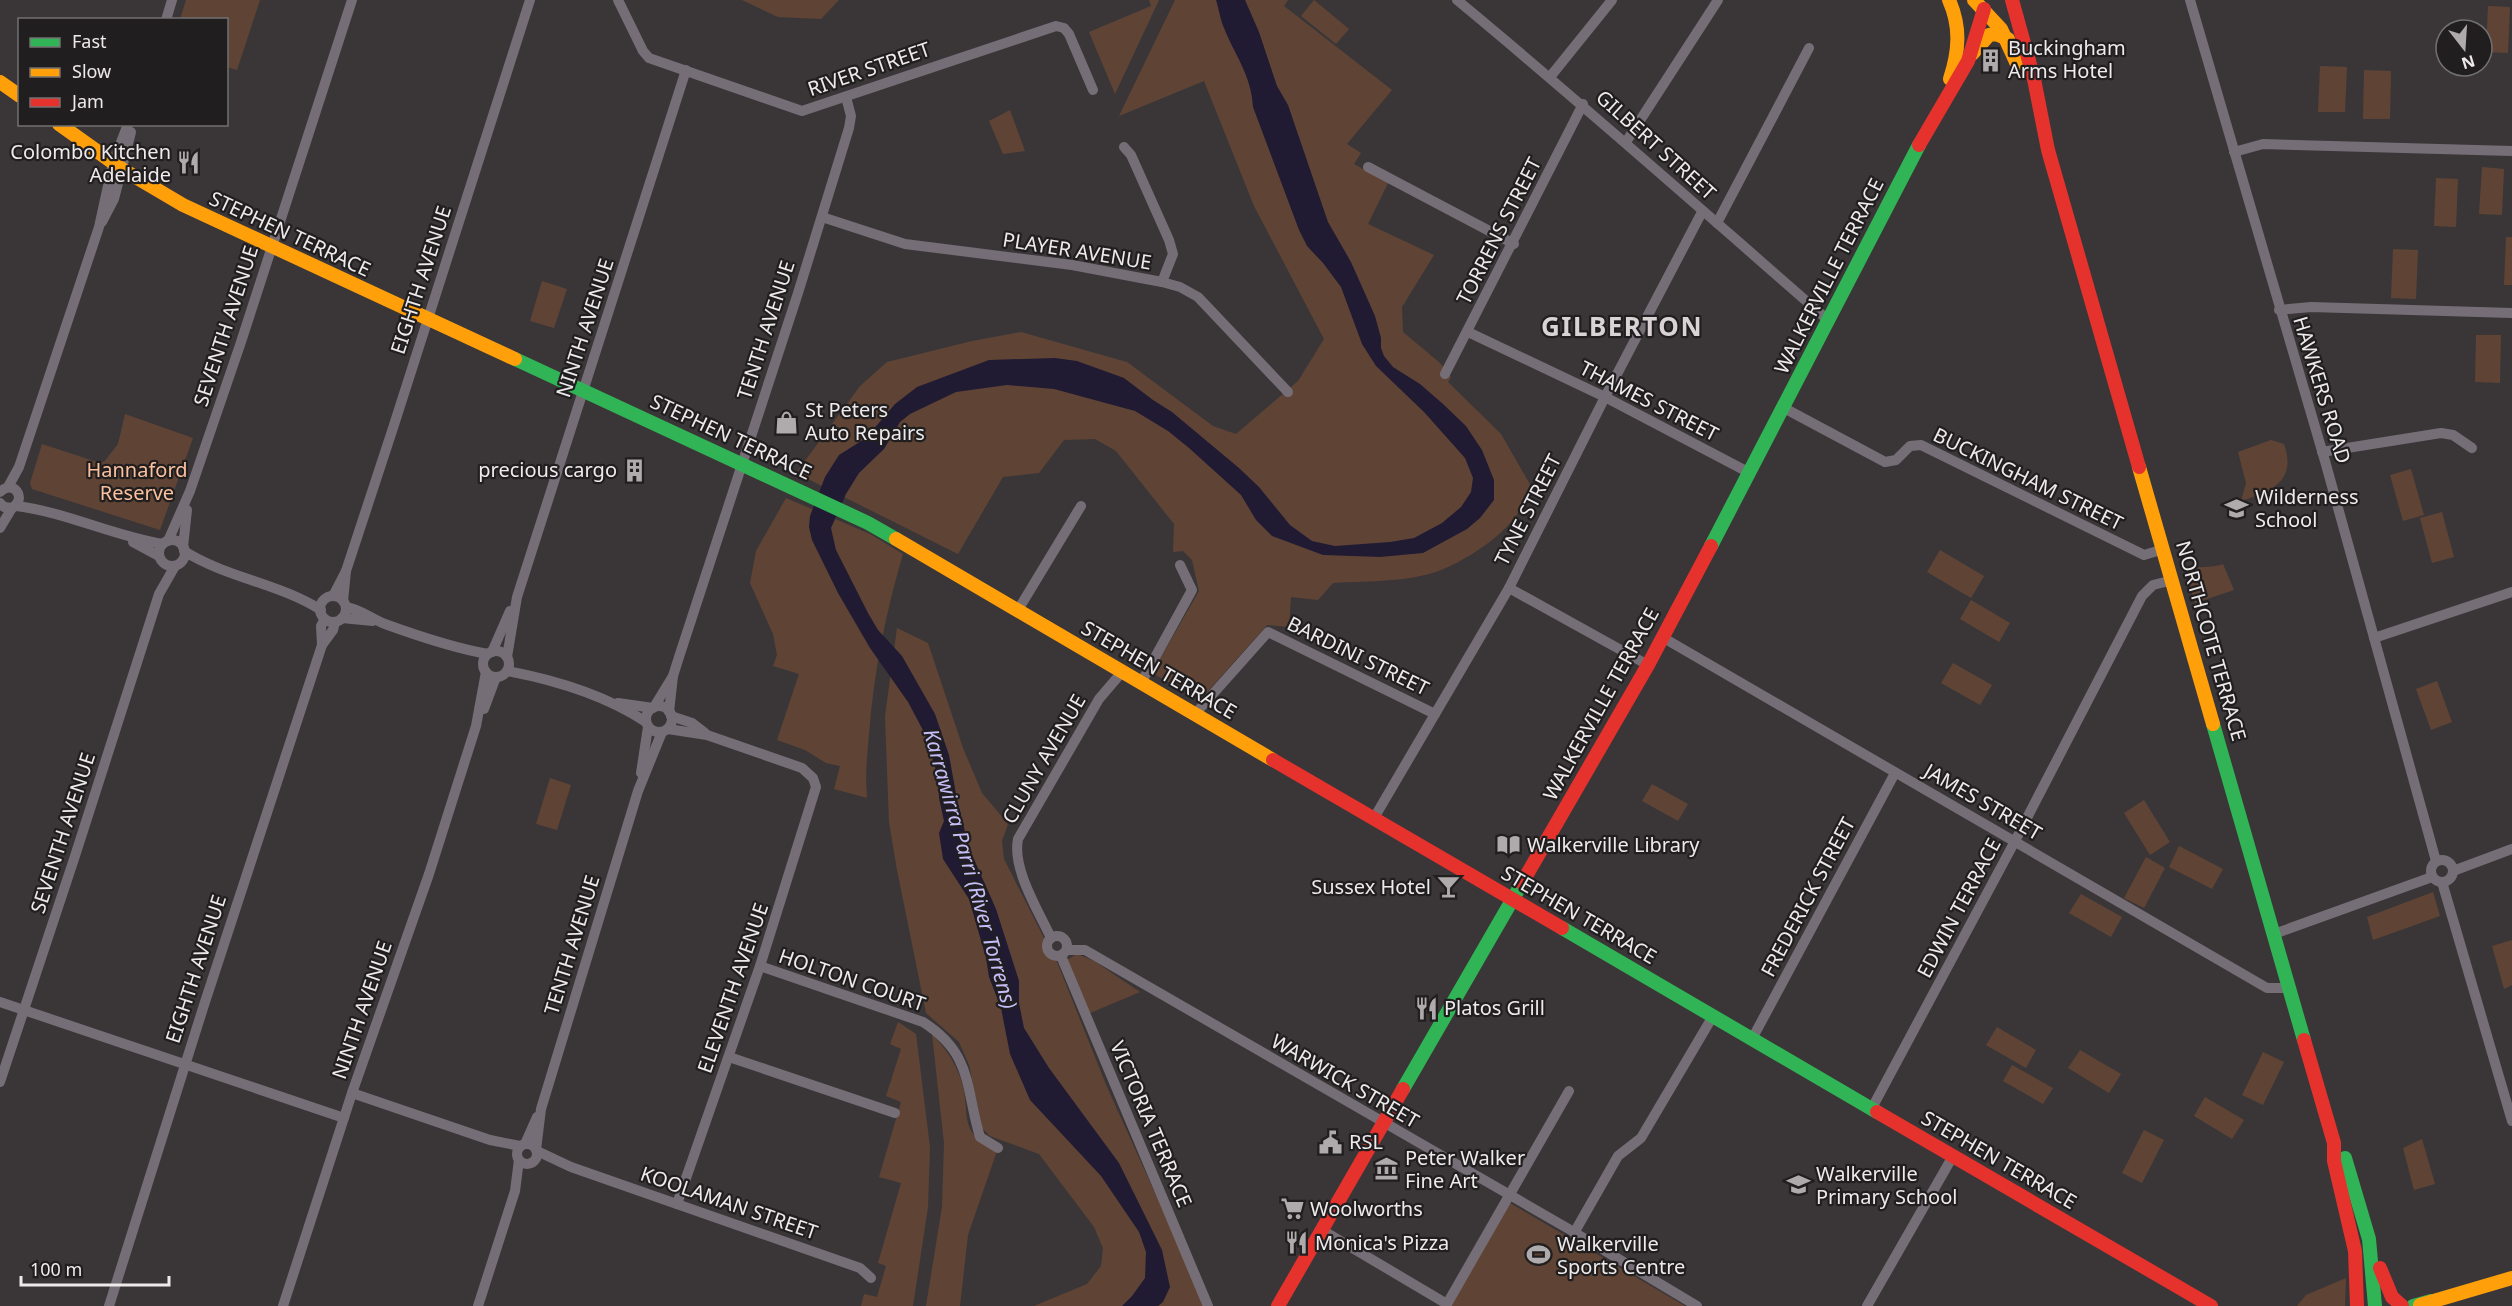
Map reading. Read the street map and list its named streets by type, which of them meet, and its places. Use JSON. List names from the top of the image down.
{
  "streets": {
    "main road": ["STEPHEN TERRACE", "WALKERVILLE TERRACE", "NORTHCOTE TERRACE"],
    "street": [
      "RIVER STREET",
      "GILBERT STREET",
      "TORRENS STREET",
      "PLAYER AVENUE",
      "EIGHTH AVENUE",
      "SEVENTH AVENUE",
      "NINTH AVENUE",
      "TENTH AVENUE",
      "HAWKERS ROAD",
      "THAMES STREET",
      "BUCKINGHAM STREET",
      "TYNE STREET",
      "BARDINI STREET",
      "CLUNY AVENUE",
      "JAMES STREET",
      "FREDERICK STREET",
      "EDWIN TERRACE",
      "HOLTON COURT",
      "ELEVENTH AVENUE",
      "WARWICK STREET",
      "VICTORIA TERRACE",
      "KOOLAMAN STREET"
    ]
  },
  "crossings": [
    ["RIVER STREET", "NINTH AVENUE"],
    ["RIVER STREET", "TENTH AVENUE"],
    ["GILBERT STREET", "TORRENS STREET"],
    ["GILBERT STREET", "WALKERVILLE TERRACE"],
    ["GILBERT STREET", "TYNE STREET"],
    ["TORRENS STREET", "THAMES STREET"],
    ["STEPHEN TERRACE", "WALKERVILLE TERRACE"],
    ["STEPHEN TERRACE", "EIGHTH AVENUE"],
    ["STEPHEN TERRACE", "SEVENTH AVENUE"],
    ["STEPHEN TERRACE", "NINTH AVENUE"],
    ["STEPHEN TERRACE", "TENTH AVENUE"],
    ["STEPHEN TERRACE", "TYNE STREET"],
    ["STEPHEN TERRACE", "BARDINI STREET"],
    ["STEPHEN TERRACE", "CLUNY AVENUE"],
    ["STEPHEN TERRACE", "FREDERICK STREET"],
    ["STEPHEN TERRACE", "EDWIN TERRACE"],
    ["PLAYER AVENUE", "TENTH AVENUE"],
    ["WALKERVILLE TERRACE", "THAMES STREET"],
    ["WALKERVILLE TERRACE", "BUCKINGHAM STREET"],
    ["WALKERVILLE TERRACE", "NORTHCOTE TERRACE"],
    ["WALKERVILLE TERRACE", "JAMES STREET"],
    ["WALKERVILLE TERRACE", "WARWICK STREET"],
    ["NINTH AVENUE", "KOOLAMAN STREET"],
    ["TENTH AVENUE", "KOOLAMAN STREET"],
    ["THAMES STREET", "TYNE STREET"],
    ["BUCKINGHAM STREET", "NORTHCOTE TERRACE"],
    ["TYNE STREET", "BARDINI STREET"],
    ["NORTHCOTE TERRACE", "JAMES STREET"],
    ["NORTHCOTE TERRACE", "EDWIN TERRACE"],
    ["CLUNY AVENUE", "WARWICK STREET"],
    ["CLUNY AVENUE", "VICTORIA TERRACE"],
    ["JAMES STREET", "FREDERICK STREET"],
    ["JAMES STREET", "EDWIN TERRACE"],
    ["HOLTON COURT", "ELEVENTH AVENUE"],
    ["ELEVENTH AVENUE", "KOOLAMAN STREET"],
    ["WARWICK STREET", "VICTORIA TERRACE"]
  ],
  "districts": ["GILBERTON"],
  "water": ["Karrawirra Parri (River Torrens)"],
  "parks": ["Hannaford Reserve"],
  "places": {
    "building": ["Buckingham Arms Hotel", "precious cargo"],
    "restaurant": ["Colombo Kitchen Adelaide", "Platos Grill", "Monica's Pizza"],
    "shop": ["St Peters Auto Repairs"],
    "school or university": ["Wilderness School", "Walkerville Primary School"],
    "library": ["Walkerville Library"],
    "bar": ["Sussex Hotel"],
    "public building": ["RSL"],
    "museum": ["Peter Walker Fine Art"],
    "supermarket": ["Woolworths"],
    "sports": ["Walkerville Sports Centre"]
  },
  "legend": ["Fast", "Slow", "Jam"],
  "scale_bar": "100 m",
  "north": "bottom"
}
